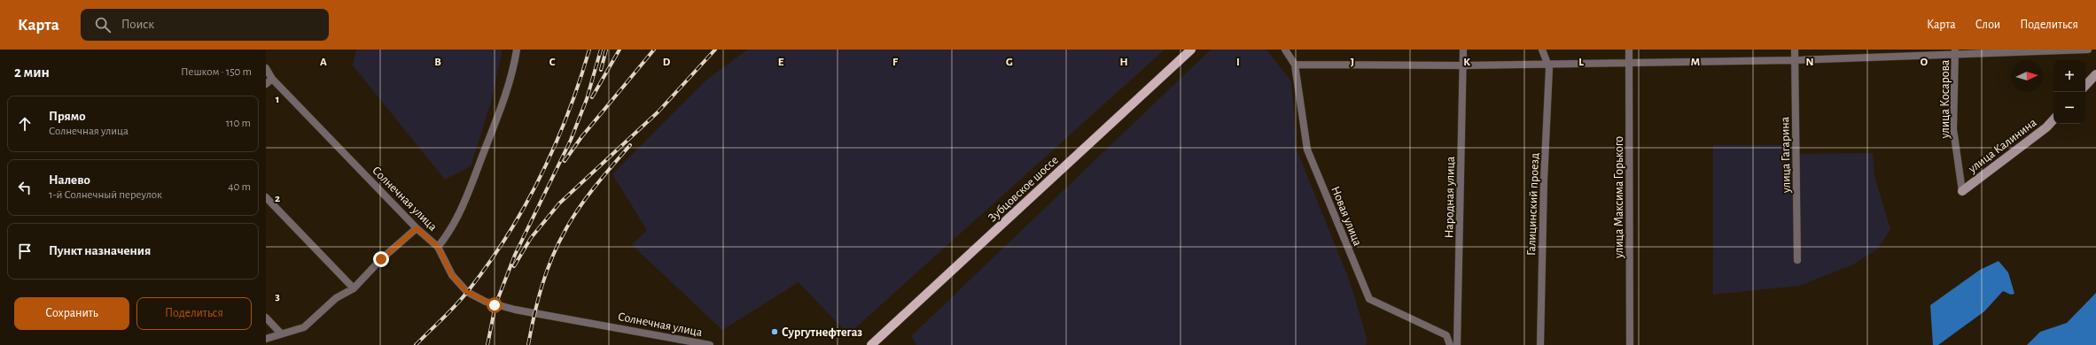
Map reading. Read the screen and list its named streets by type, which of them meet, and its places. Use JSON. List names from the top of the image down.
{
  "streets": {
    "main road": ["Зубцовское шоссе"],
    "street": [
      "улица Косарова",
      "улица Калинина",
      "улица Гагарина",
      "Народная улица",
      "улица Максима Горького",
      "Солнечная улица",
      "Галицинский проезд",
      "Новая улица"
    ]
  },
  "crossings": [
    ["улица Косарова", "улица Калинина"]
  ],
  "places": ["Сургутнефтегаз"],
  "north": "right",
  "page": {
    "header": "Карта",
    "search": "Поиск",
    "nav": ["Карта", "Слои", "Поделиться"],
    "heading": ["2 мин", "Пешком · 150 m"],
    "map_buttons": ["+", "−"],
    "list": [
      ["Прямо", "Солнечная улица", "110 m"],
      ["Налево", "1-й Солнечный переулок", "40 m"],
      "Пункт назначения"
    ],
    "buttons": ["Сохранить", "Поделиться"]
  },
  "grid": {
    "columns": [
      "A",
      "B",
      "C",
      "D",
      "E",
      "F",
      "G",
      "H",
      "I",
      "J",
      "K",
      "L",
      "M",
      "N",
      "O"
    ],
    "rows": ["1", "2", "3"]
  }
}
